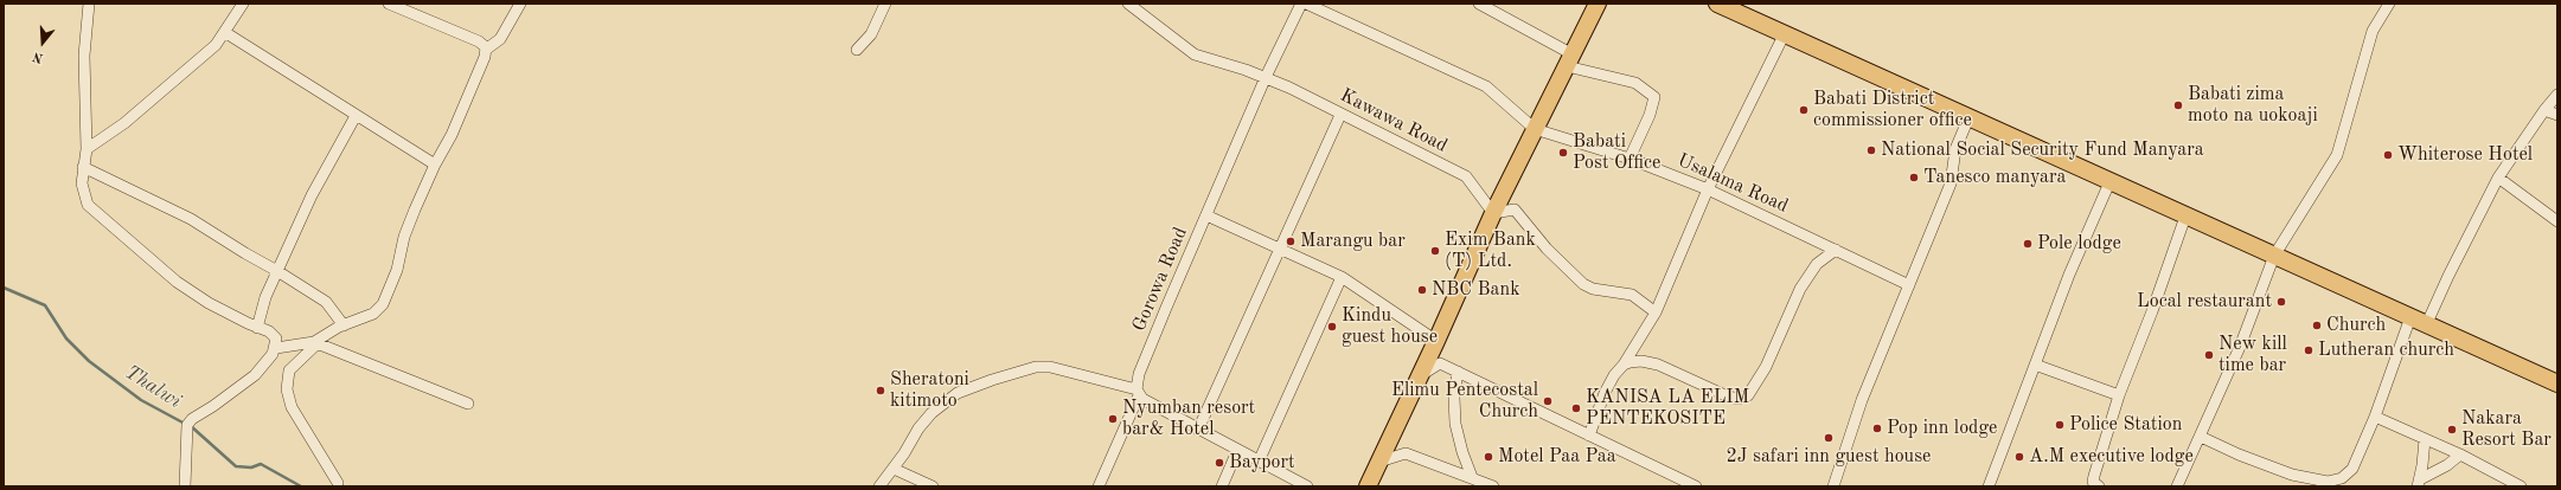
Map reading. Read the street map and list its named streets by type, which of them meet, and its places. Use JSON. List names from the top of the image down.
{
  "streets": {
    "street": ["Kawawa Road", "Usalama Road", "Gorowa Road"]
  },
  "crossings": [
    ["Kawawa Road", "Gorowa Road"]
  ],
  "water": ["Thalwi"],
  "places": [
    "Babati zima moto na uokoaji",
    "Babati District commissioner office",
    "National Social Security Fund Manyara",
    "Babati Post Office",
    "Whiterose Hotel",
    "Tanesco manyara",
    "Marangu bar",
    "Pole lodge",
    "Exim Bank (T) Ltd.",
    "NBC Bank",
    "Local restaurant",
    "Church",
    "Kindu guest house",
    "Lutheran church",
    "New kill time bar",
    "Sheratoni kitimoto",
    "Elimu Pentecostal Church",
    "KANISA LA ELIM PENTEKOSITE",
    "Nyumban resort bar& Hotel",
    "Police Station",
    "Pop inn lodge",
    "Nakara Resort Bar",
    "2J safari inn guest house",
    "Motel Paa Paa",
    "A.M executive lodge",
    "Bayport"
  ],
  "north": "bottom"
}
